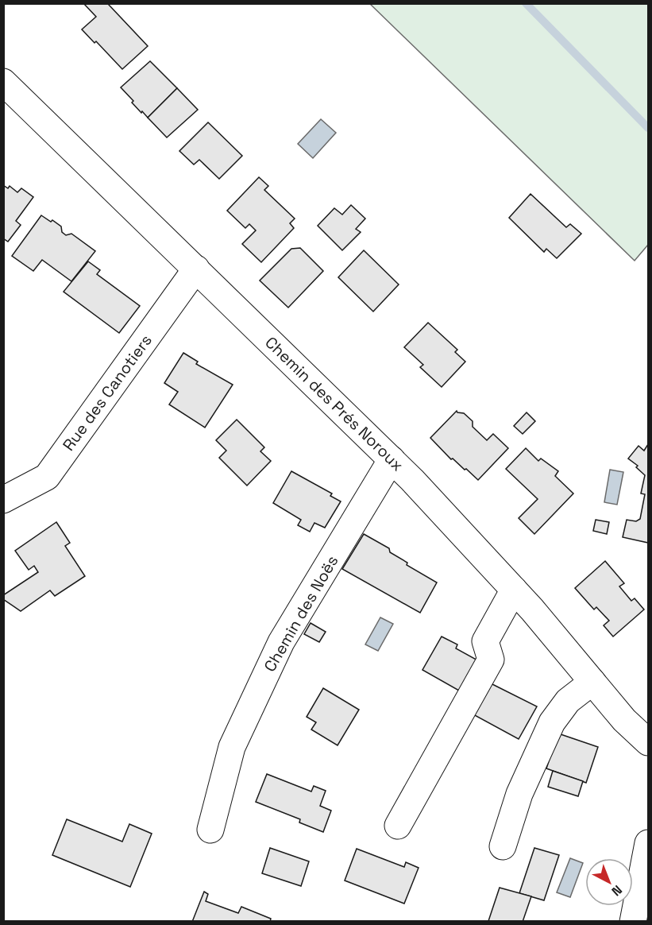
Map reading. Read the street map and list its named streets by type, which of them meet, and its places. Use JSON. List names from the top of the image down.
{
  "streets": {
    "street": ["Rue des Canotiers", "Chemin des Prés Noroux", "Chemin des Noës"]
  },
  "crossings": [
    ["Rue des Canotiers", "Chemin des Prés Noroux"],
    ["Chemin des Prés Noroux", "Chemin des Noës"]
  ],
  "north": "bottom right"
}
